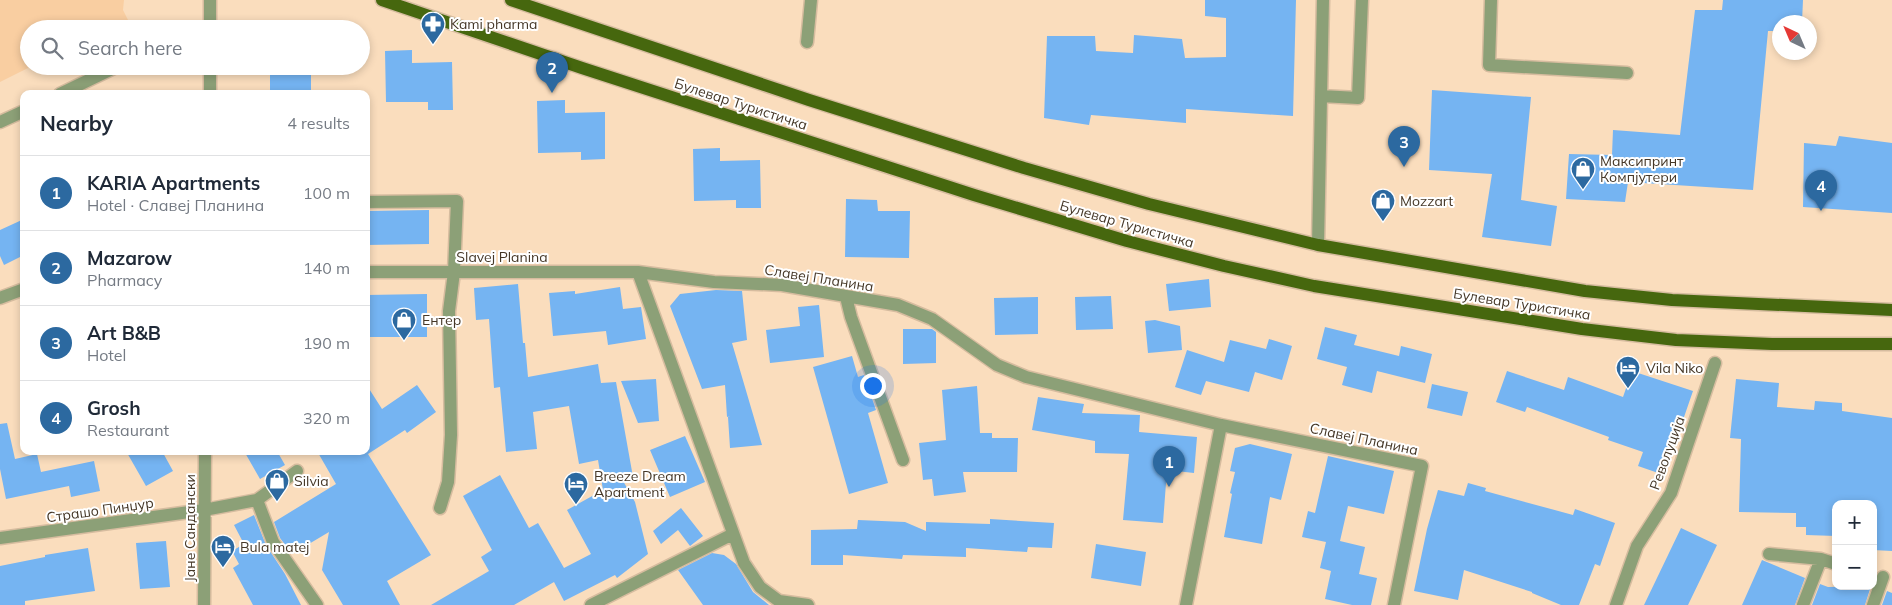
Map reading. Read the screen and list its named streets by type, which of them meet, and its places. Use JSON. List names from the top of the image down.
{
  "streets": {
    "main road": ["Булевар Туристичка"],
    "street": [
      "Slavej Planina",
      "Славеј Планина",
      "Револуција",
      "Страшо Пинџур",
      "Јане Сандански"
    ]
  },
  "crossings": [
    ["Slavej Planina", "Славеј Планина"],
    ["Страшо Пинџур", "Јане Сандански"]
  ],
  "places": {
    "pharmacy": ["Kami pharma"],
    "shop": [
      "Максипринт Компјутери",
      "Mozzart",
      "Ентер",
      "Silvia"
    ],
    "hotel": ["Vila Niko", "Breeze Dream Apartment", "Bula matej"]
  },
  "north": "top left",
  "page": {
    "search": "Search here",
    "pins": [
      "2",
      "3",
      "4",
      "1"
    ],
    "heading": ["Nearby", "4 results"],
    "list": [
      {
        "mark": "1",
        "name": "KARIA Apartments",
        "note": "Hotel · Славеј Планина",
        "value": "100 m"
      },
      {
        "mark": "2",
        "name": "Mazarow",
        "note": "Pharmacy",
        "value": "140 m"
      },
      {
        "mark": "3",
        "name": "Art B&B",
        "note": "Hotel",
        "value": "190 m"
      },
      {
        "mark": "4",
        "name": "Grosh",
        "note": "Restaurant",
        "value": "320 m"
      }
    ],
    "map_buttons": ["+", "−"]
  }
}
